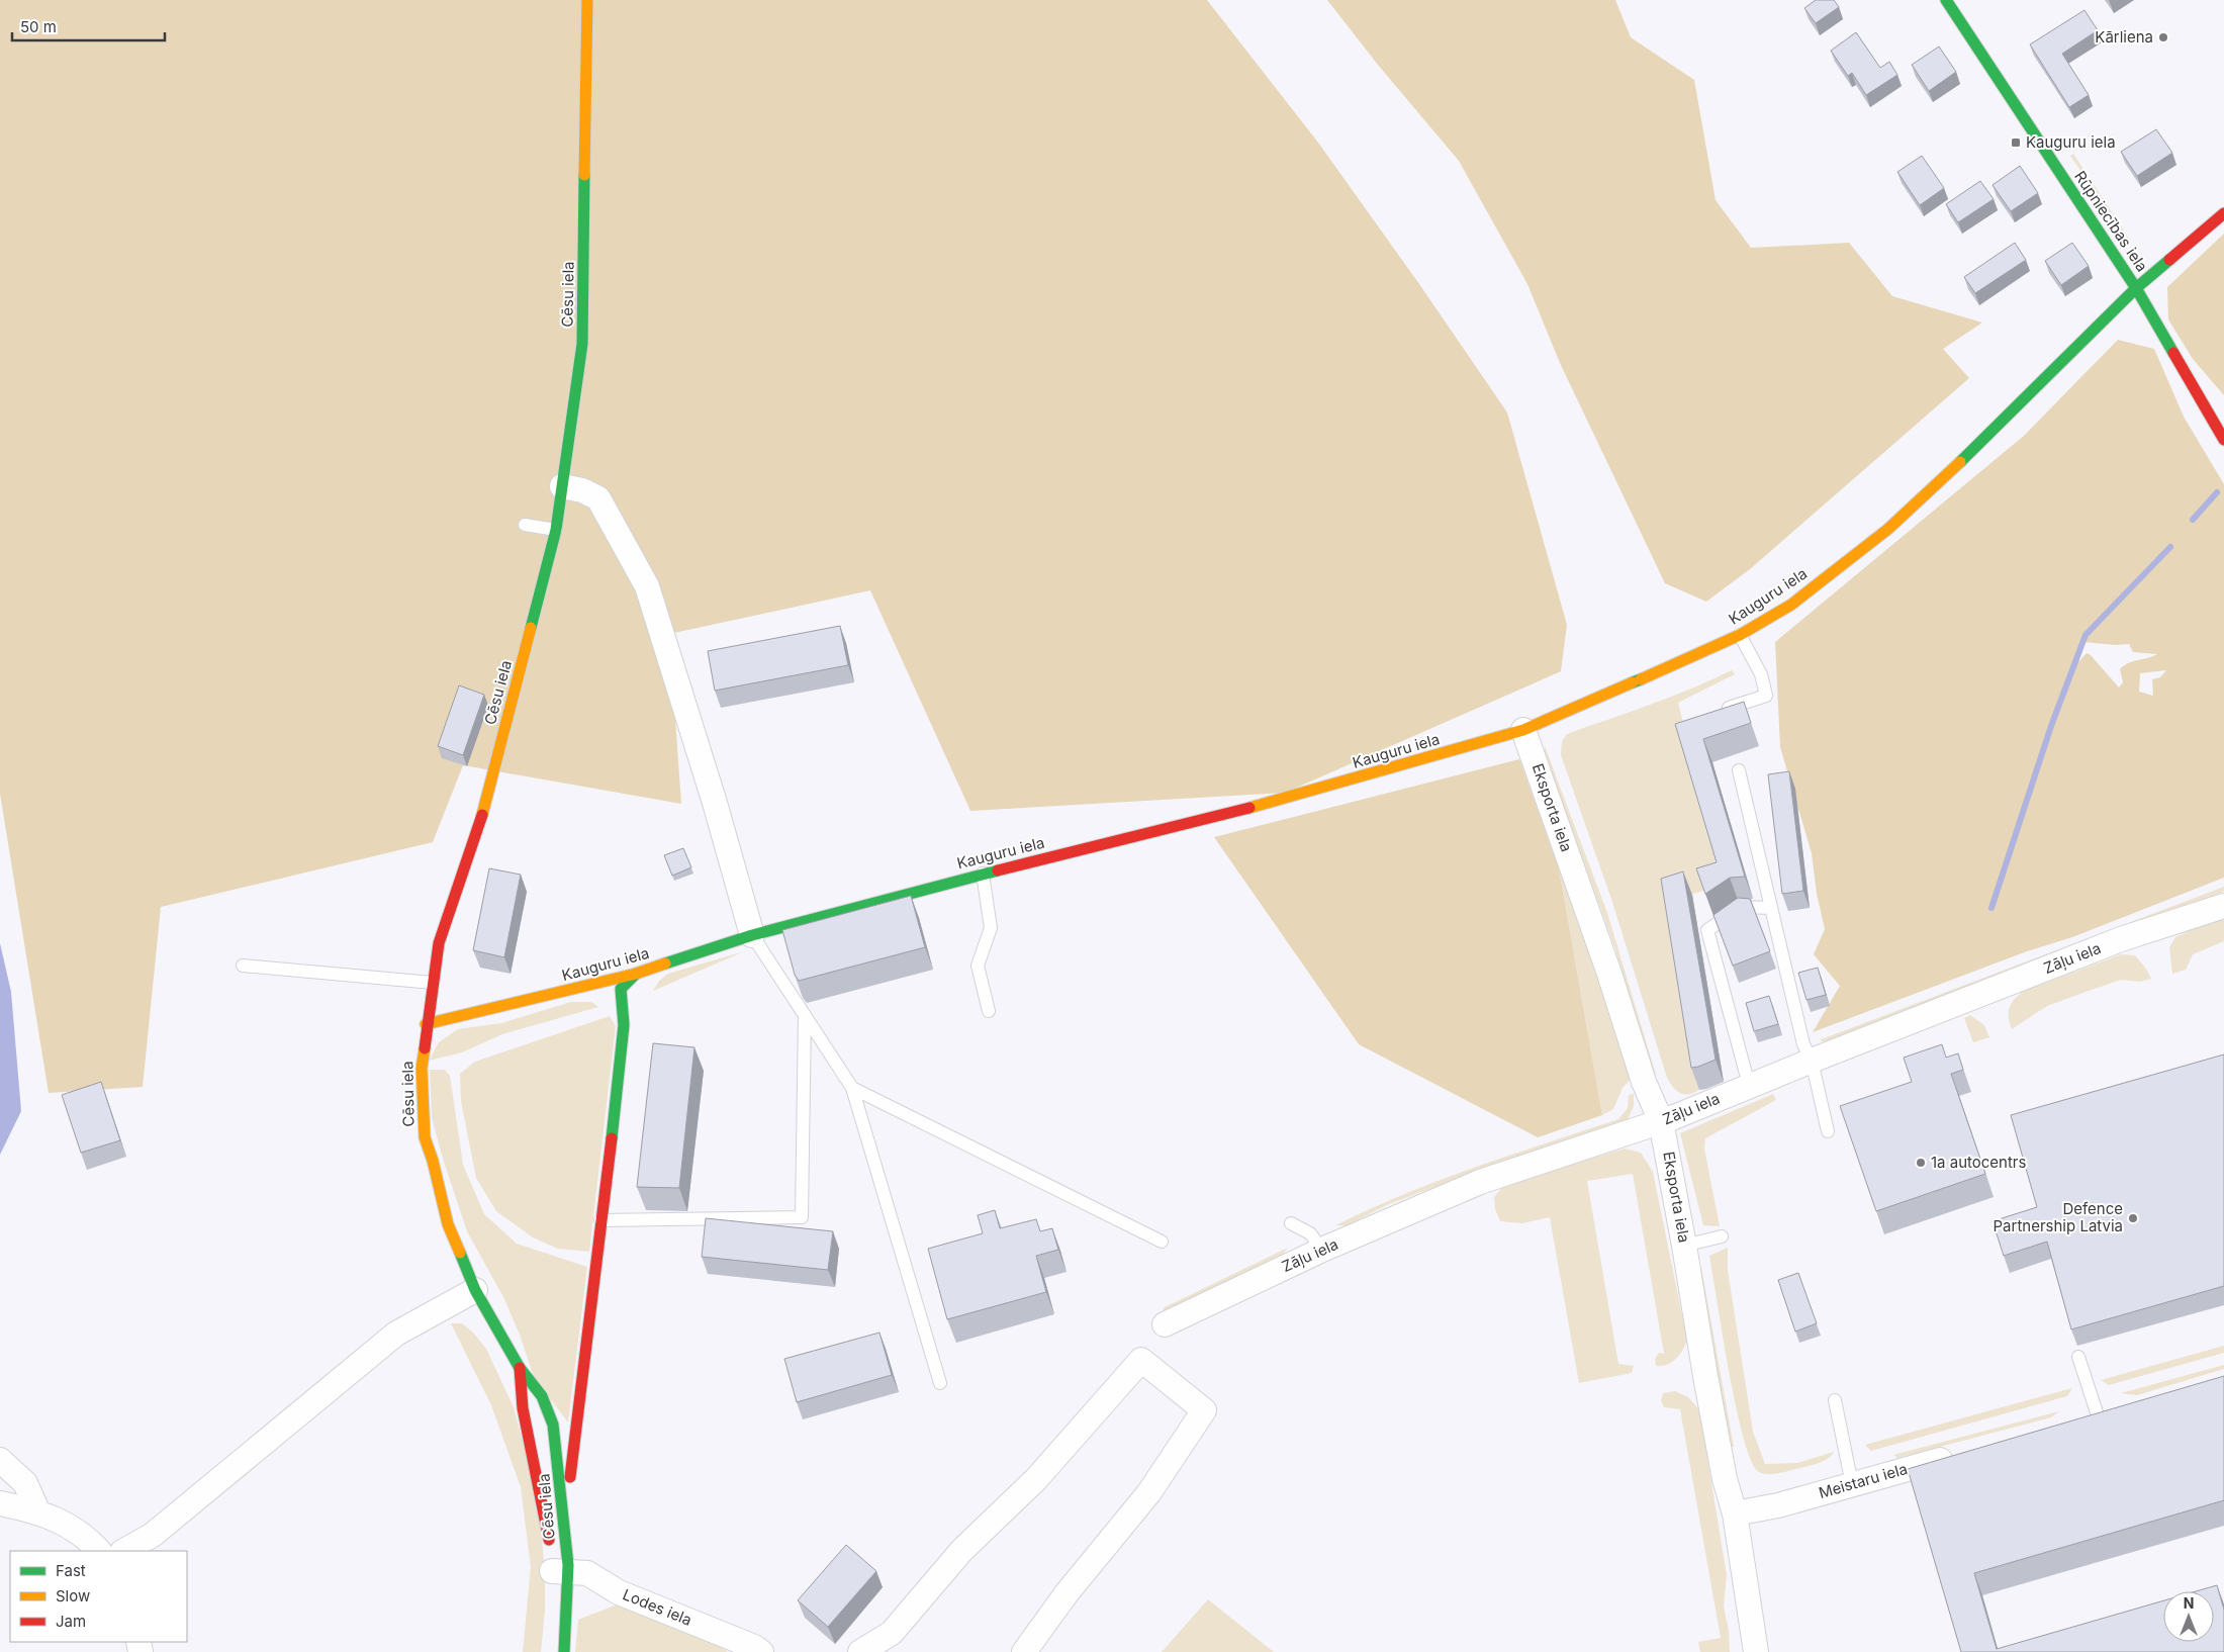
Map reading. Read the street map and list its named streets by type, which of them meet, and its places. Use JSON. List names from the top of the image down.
{
  "streets": {
    "main road": ["Rūpniecības iela", "Cēsu iela", "Kauguru iela"],
    "street": [
      "Eksporta iela",
      "Zāļu iela",
      "Meistaru iela",
      "Lodes iela"
    ]
  },
  "crossings": [
    ["Rūpniecības iela", "Kauguru iela"],
    ["Cēsu iela", "Kauguru iela"],
    ["Cēsu iela", "Lodes iela"],
    ["Kauguru iela", "Eksporta iela"],
    ["Eksporta iela", "Zāļu iela"],
    ["Eksporta iela", "Meistaru iela"]
  ],
  "places": {
    "other": ["Kārliena", "1a autocentrs", "Defence Partnership Latvia"],
    "transit": ["Kauguru iela"]
  },
  "legend": ["Fast", "Slow", "Jam"],
  "scale_bar": "50 m",
  "north": "top"
}
